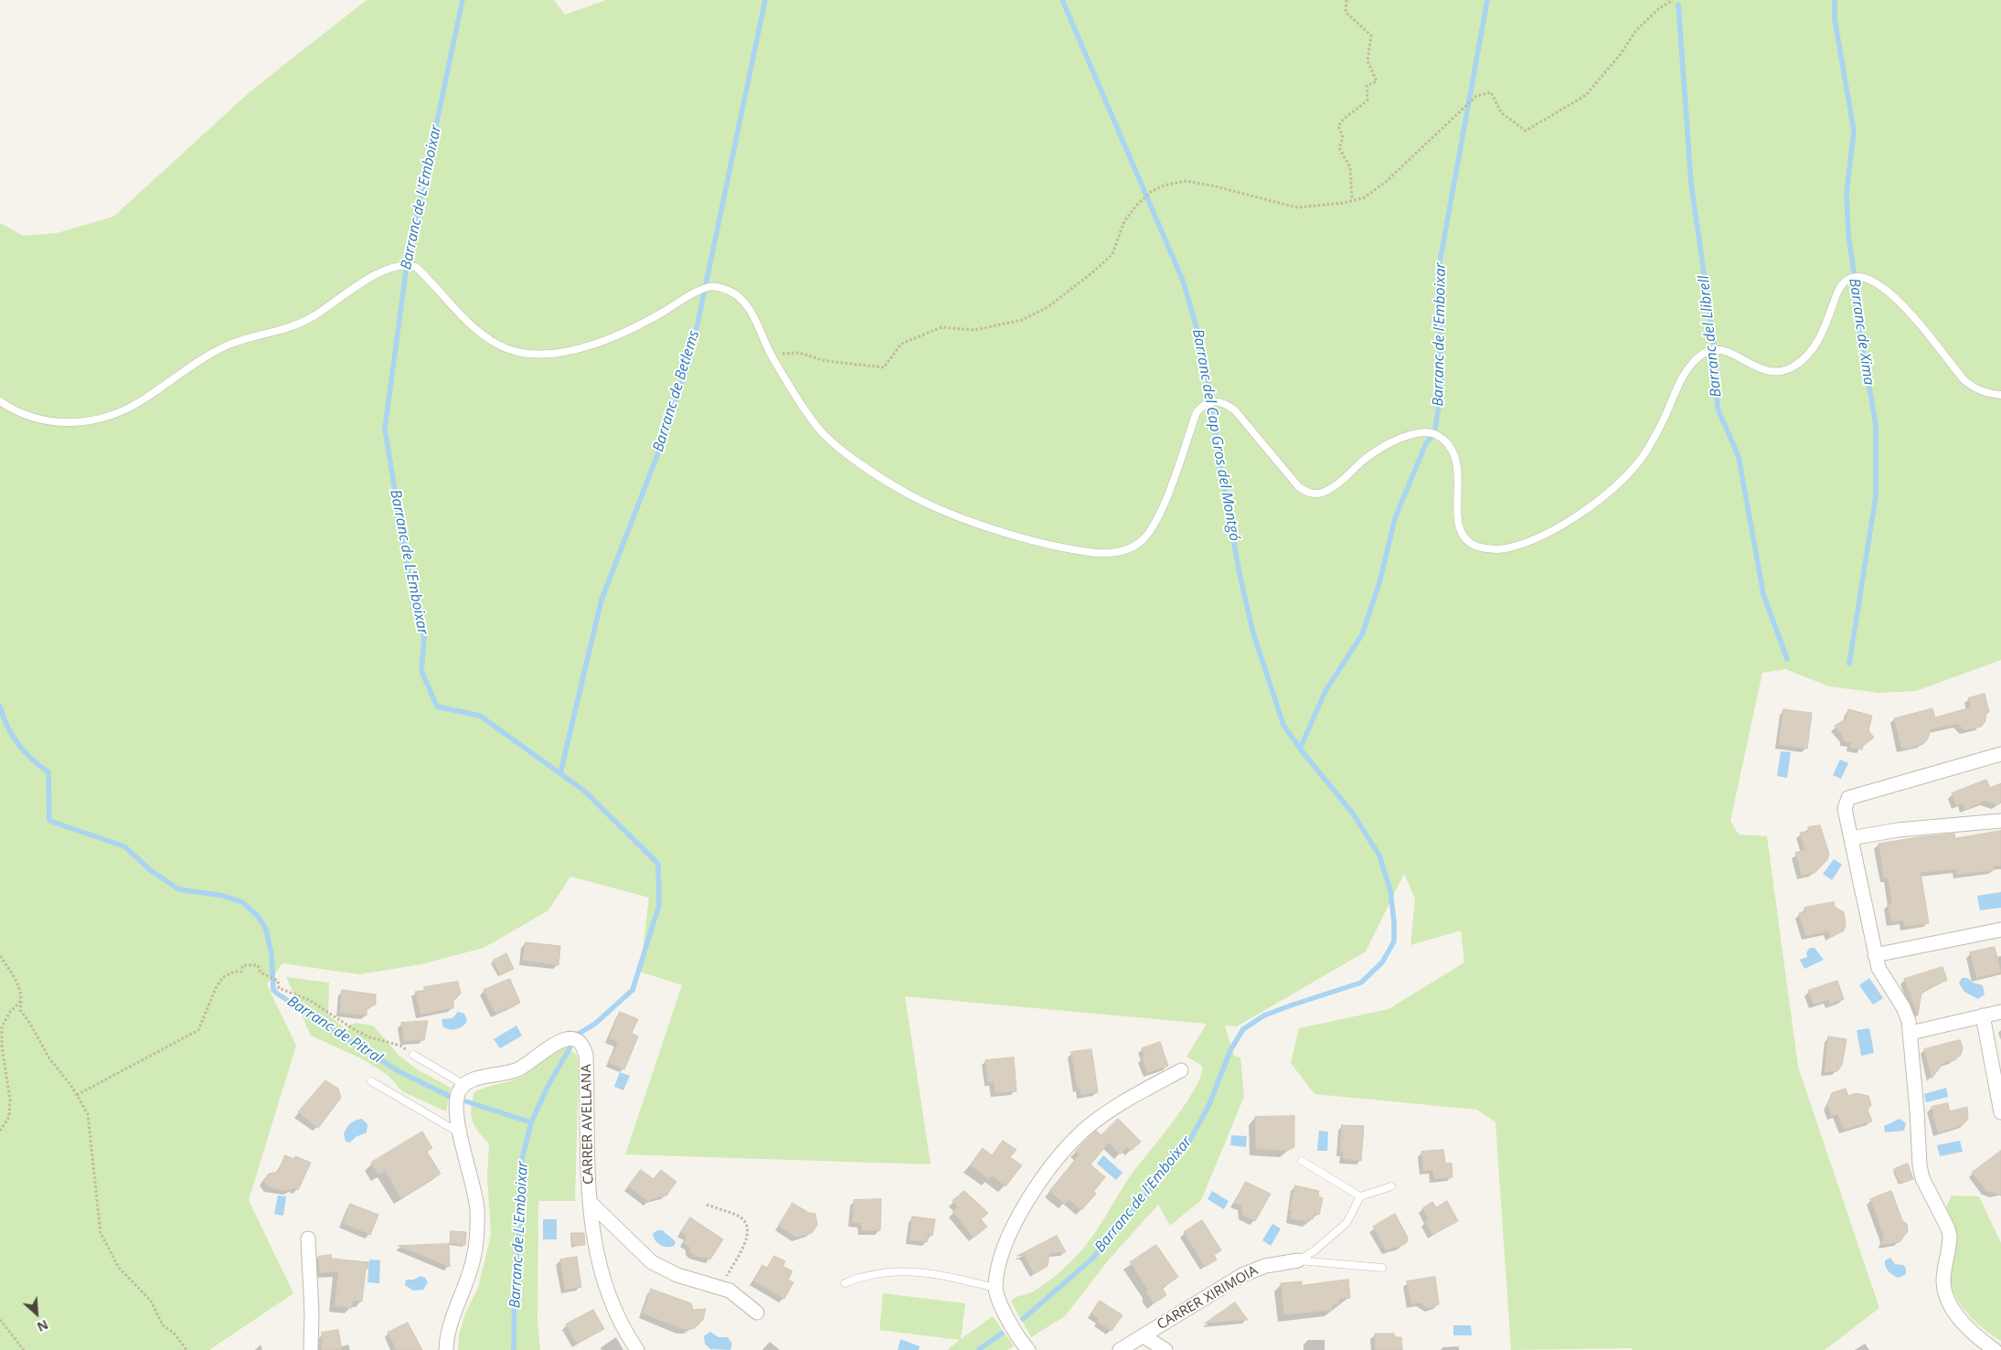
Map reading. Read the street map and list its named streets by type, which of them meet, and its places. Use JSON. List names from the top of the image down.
{
  "streets": {
    "street": ["CARRER AVELLANA", "CARRER XIRIMOIA"]
  },
  "water": [
    "Barranc de L'Emboixar",
    "Barranc de Xima",
    "Barranc de l'Emboixar",
    "Barranc del Llibrell",
    "Barranc de Betlems",
    "Barranc del Cap Gros del Montgó",
    "Barranc de Pitral"
  ],
  "north": "bottom right"
}
